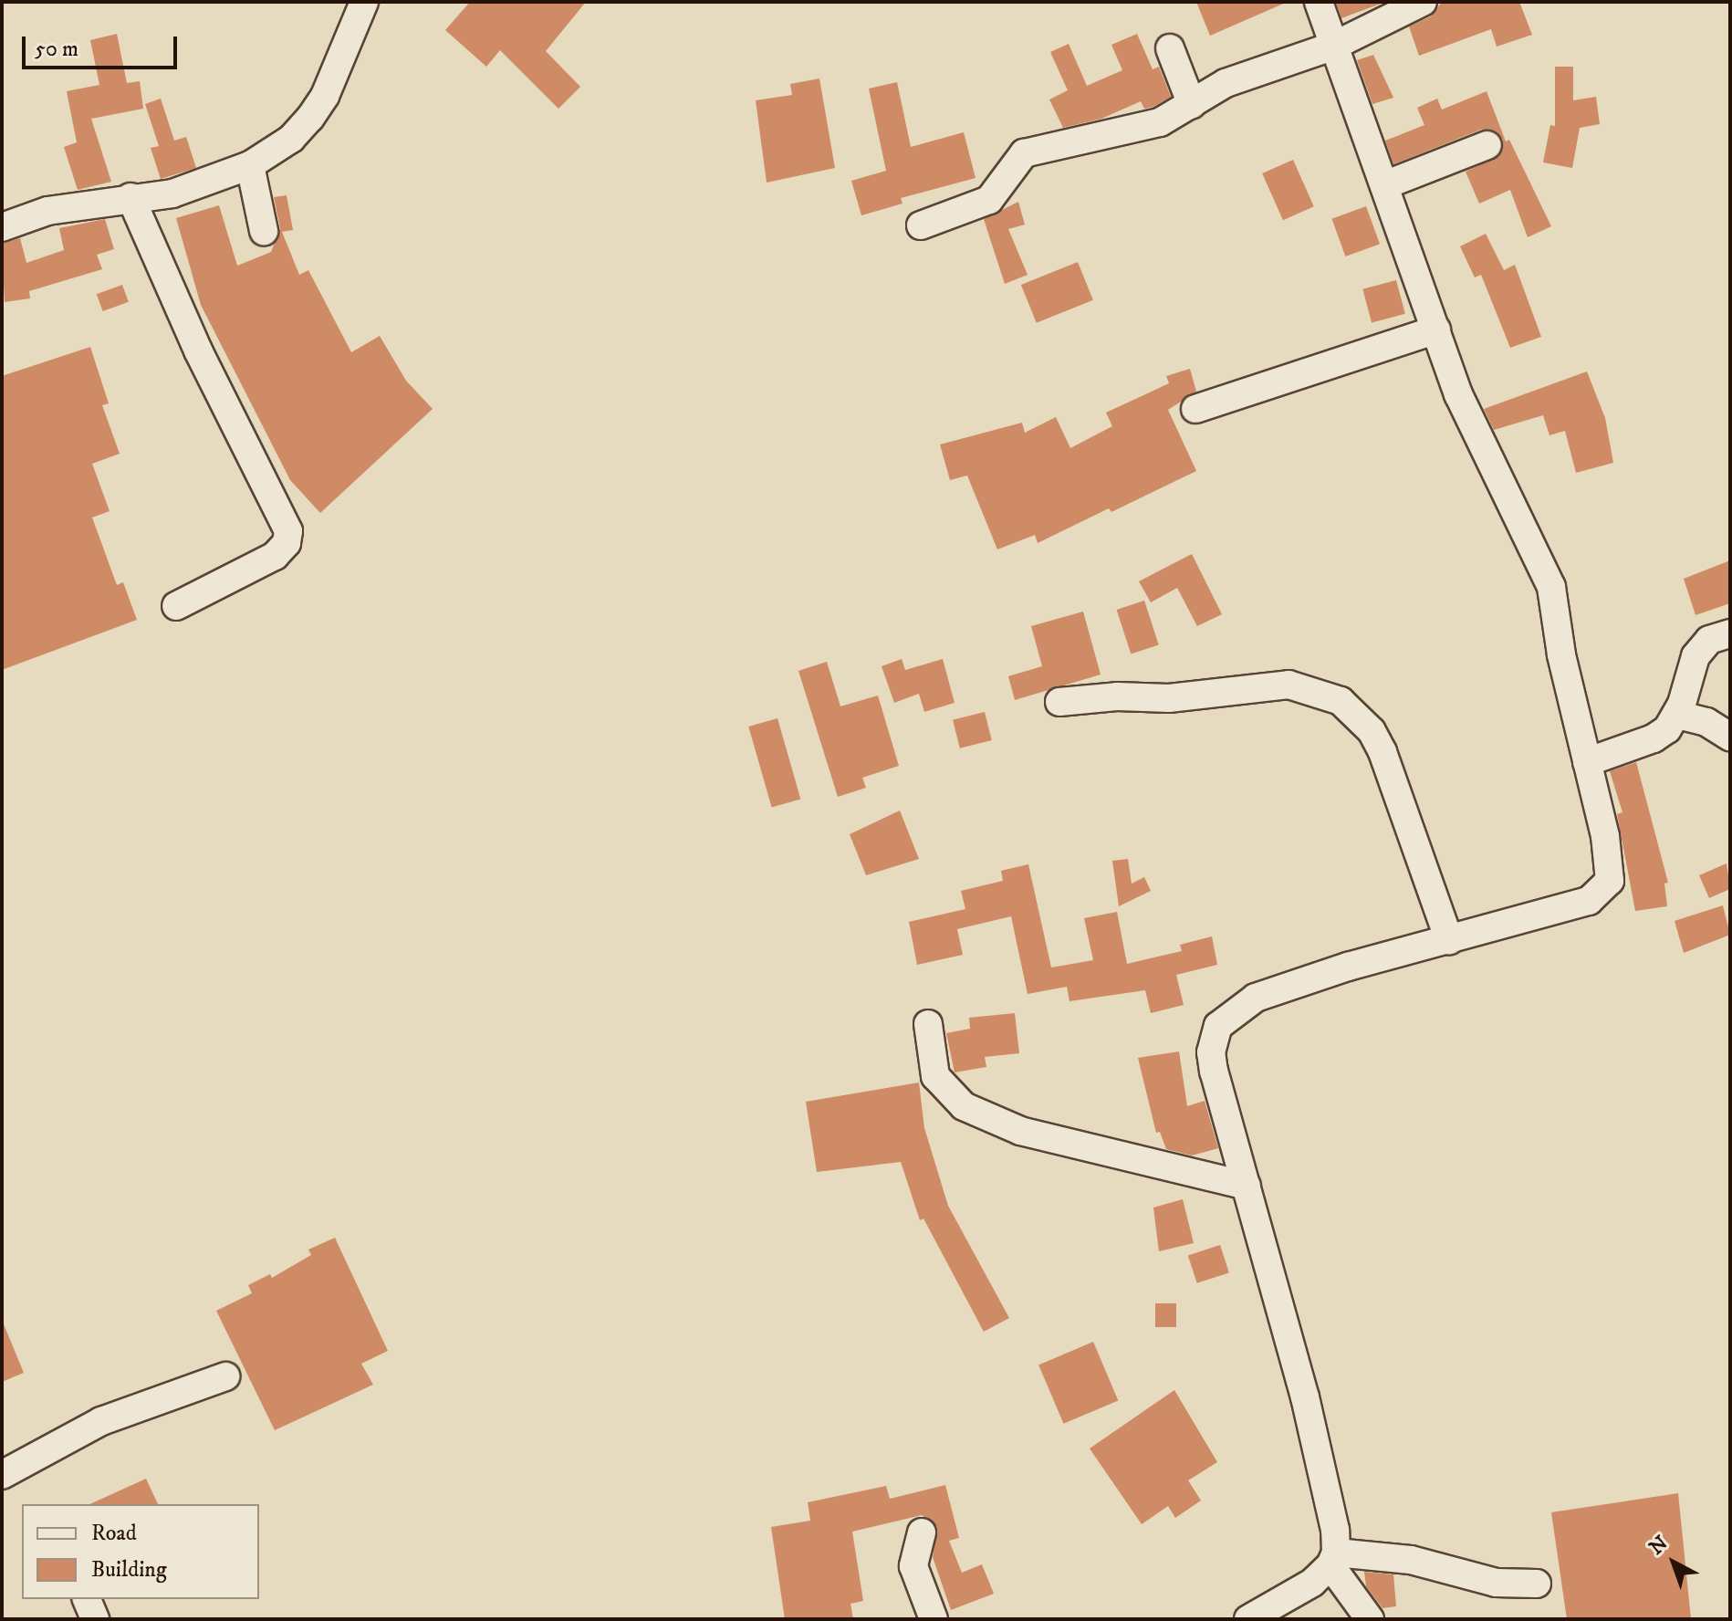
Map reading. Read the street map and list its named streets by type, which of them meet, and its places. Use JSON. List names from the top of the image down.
{
  "legend": ["Road", "Building"],
  "scale_bar": "50 m",
  "north": "top left"
}
